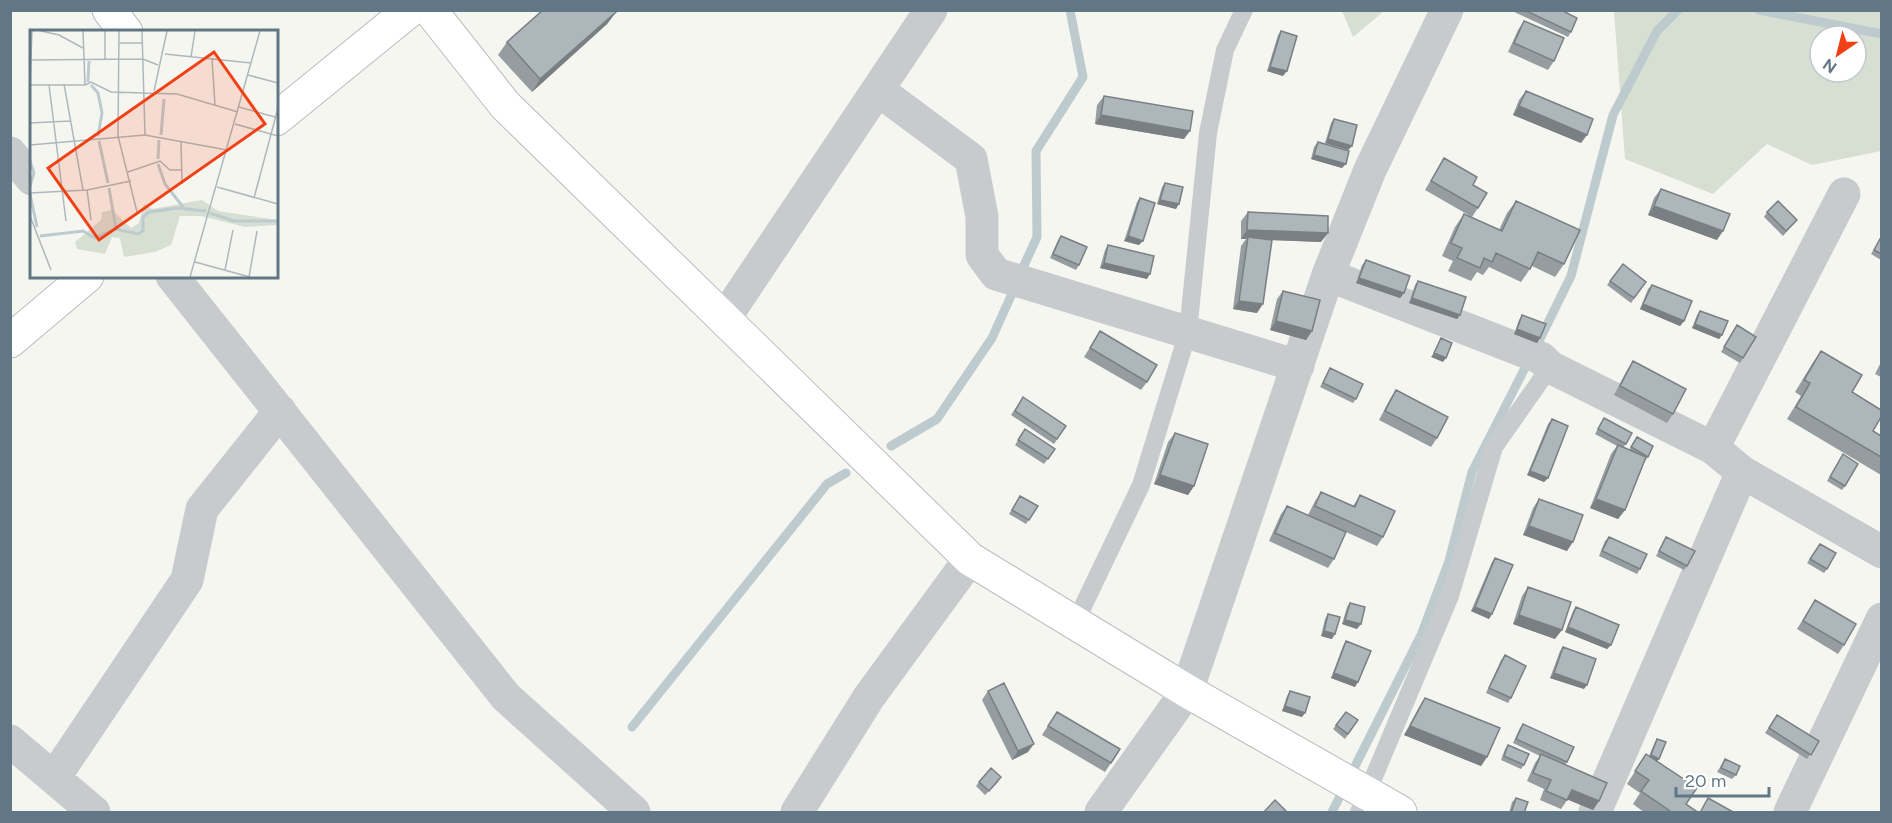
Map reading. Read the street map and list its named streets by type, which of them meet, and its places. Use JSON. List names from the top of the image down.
{
  "scale_bar": "20 m",
  "north": "bottom left"
}
